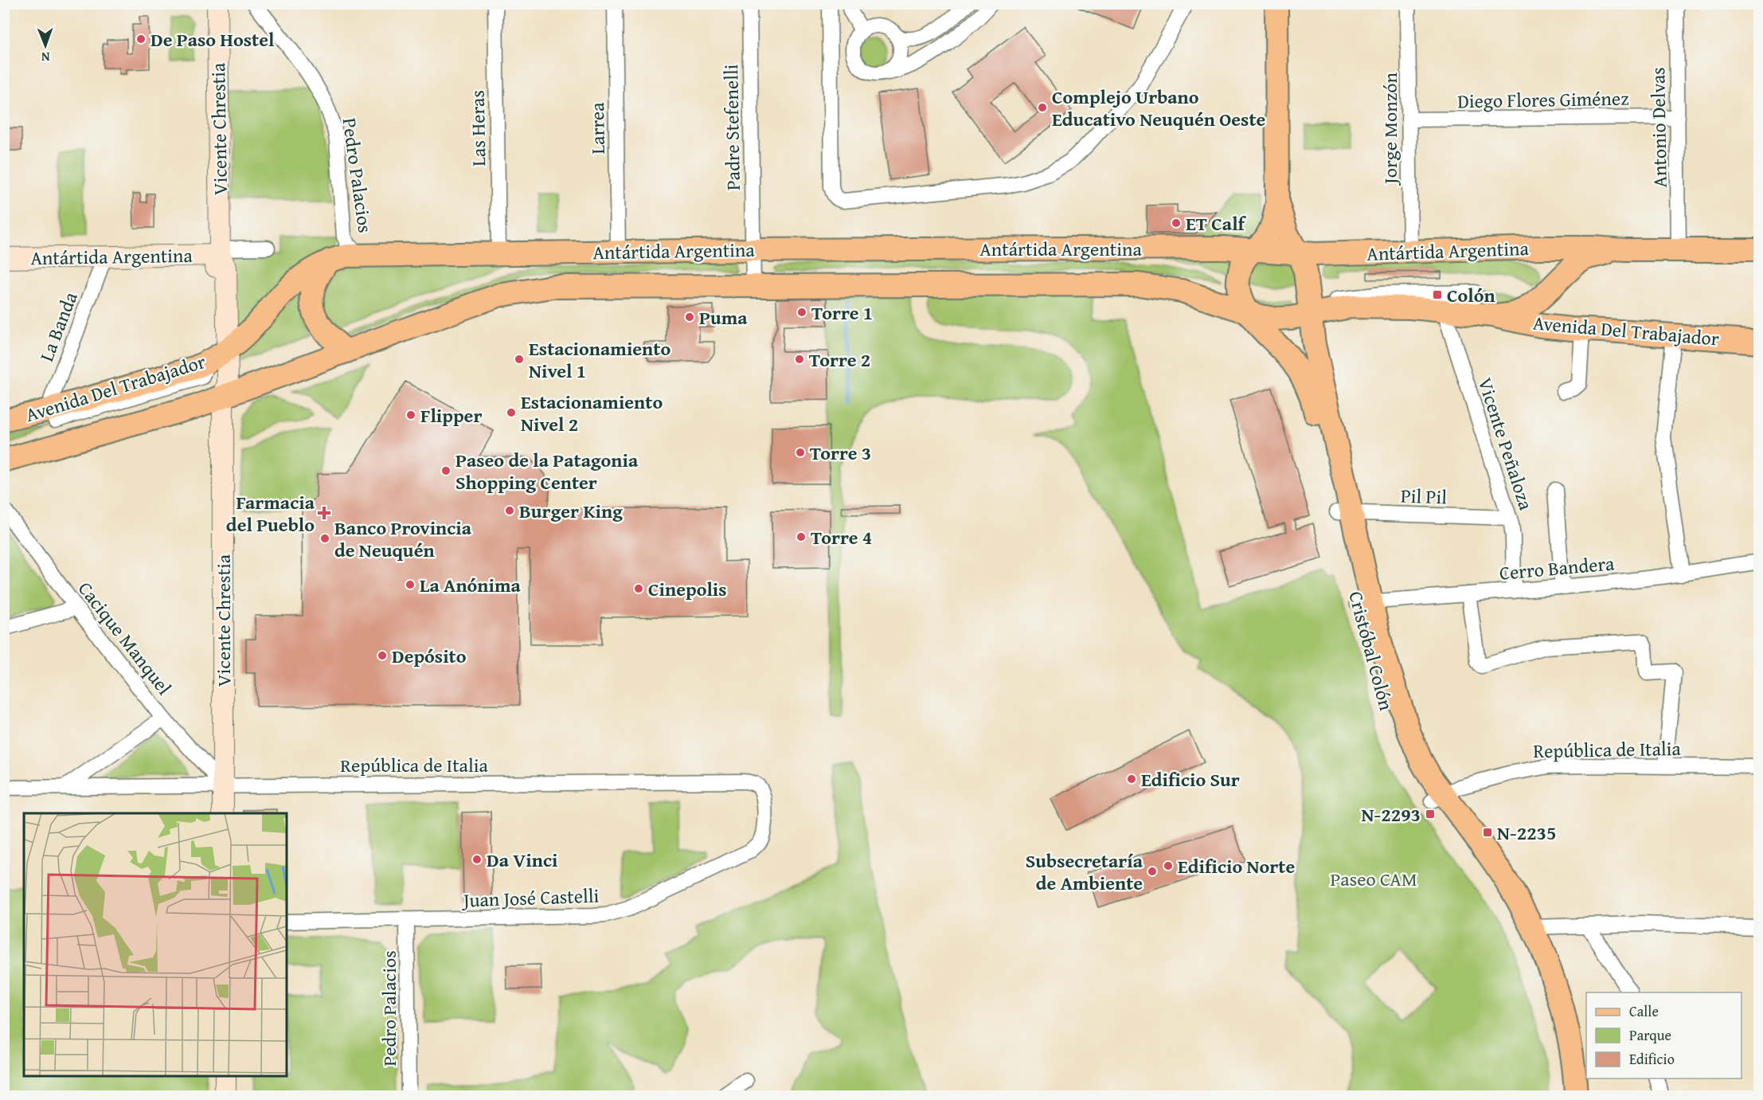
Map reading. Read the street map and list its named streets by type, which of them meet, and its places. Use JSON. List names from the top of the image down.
{
  "streets": {
    "main road": [
      "Vicente Chrestia",
      "Antártida Argentina",
      "Avenida Del Trabajador",
      "Cristóbal Colón"
    ],
    "street": [
      "Diego Flores Giménez",
      "Padre Stefenelli",
      "Antonio Delvas",
      "Las Heras",
      "Larrea",
      "Jorge Monzón",
      "Pedro Palacios",
      "La Banda",
      "Vicente Peñaloza",
      "Pil Pil",
      "Cerro Bandera",
      "Cacique Manquel",
      "República de Italia",
      "Juan José Castelli"
    ]
  },
  "crossings": [
    ["Diego Flores Giménez", "Antonio Delvas"],
    ["Diego Flores Giménez", "Jorge Monzón"],
    ["Padre Stefenelli", "Antártida Argentina"],
    ["Antonio Delvas", "Antártida Argentina"],
    ["Las Heras", "Antártida Argentina"],
    ["Larrea", "Antártida Argentina"],
    ["Jorge Monzón", "Antártida Argentina"],
    ["Vicente Chrestia", "Antártida Argentina"],
    ["Vicente Chrestia", "Avenida Del Trabajador"],
    ["Vicente Chrestia", "Cacique Manquel"],
    ["Vicente Chrestia", "República de Italia"],
    ["Pedro Palacios", "Antártida Argentina"],
    ["Pedro Palacios", "Avenida Del Trabajador"],
    ["Pedro Palacios", "Juan José Castelli"],
    ["Antártida Argentina", "La Banda"],
    ["Antártida Argentina", "Avenida Del Trabajador"],
    ["Antártida Argentina", "Cristóbal Colón"],
    ["La Banda", "Avenida Del Trabajador"],
    ["Vicente Peñaloza", "Pil Pil"],
    ["Vicente Peñaloza", "Cerro Bandera"],
    ["Pil Pil", "Cristóbal Colón"],
    ["Cerro Bandera", "Cristóbal Colón"],
    ["Cacique Manquel", "República de Italia"],
    ["Cristóbal Colón", "República de Italia"],
    ["República de Italia", "Juan José Castelli"]
  ],
  "parks": ["Paseo CAM"],
  "places": {
    "other": [
      "De Paso Hostel",
      "Complejo Urbano Educativo Neuquén Oeste",
      "ET Calf",
      "Torre 1",
      "Puma",
      "Estacionamiento Nivel 1",
      "Torre 2",
      "Estacionamiento Nivel 2",
      "Flipper",
      "Torre 3",
      "Paseo de la Patagonia Shopping Center",
      "Burger King",
      "Torre 4",
      "Banco Provincia de Neuquén",
      "La Anónima",
      "Cinepolis",
      "Depósito",
      "Edificio Sur",
      "Da Vinci",
      "Edificio Norte",
      "Subsecretaría de Ambiente"
    ],
    "transit": ["Colón", "N-2293", "N-2235"],
    "health": ["Farmacia del Pueblo"]
  },
  "legend": ["Calle", "Parque", "Edificio"],
  "north": "bottom"
}
